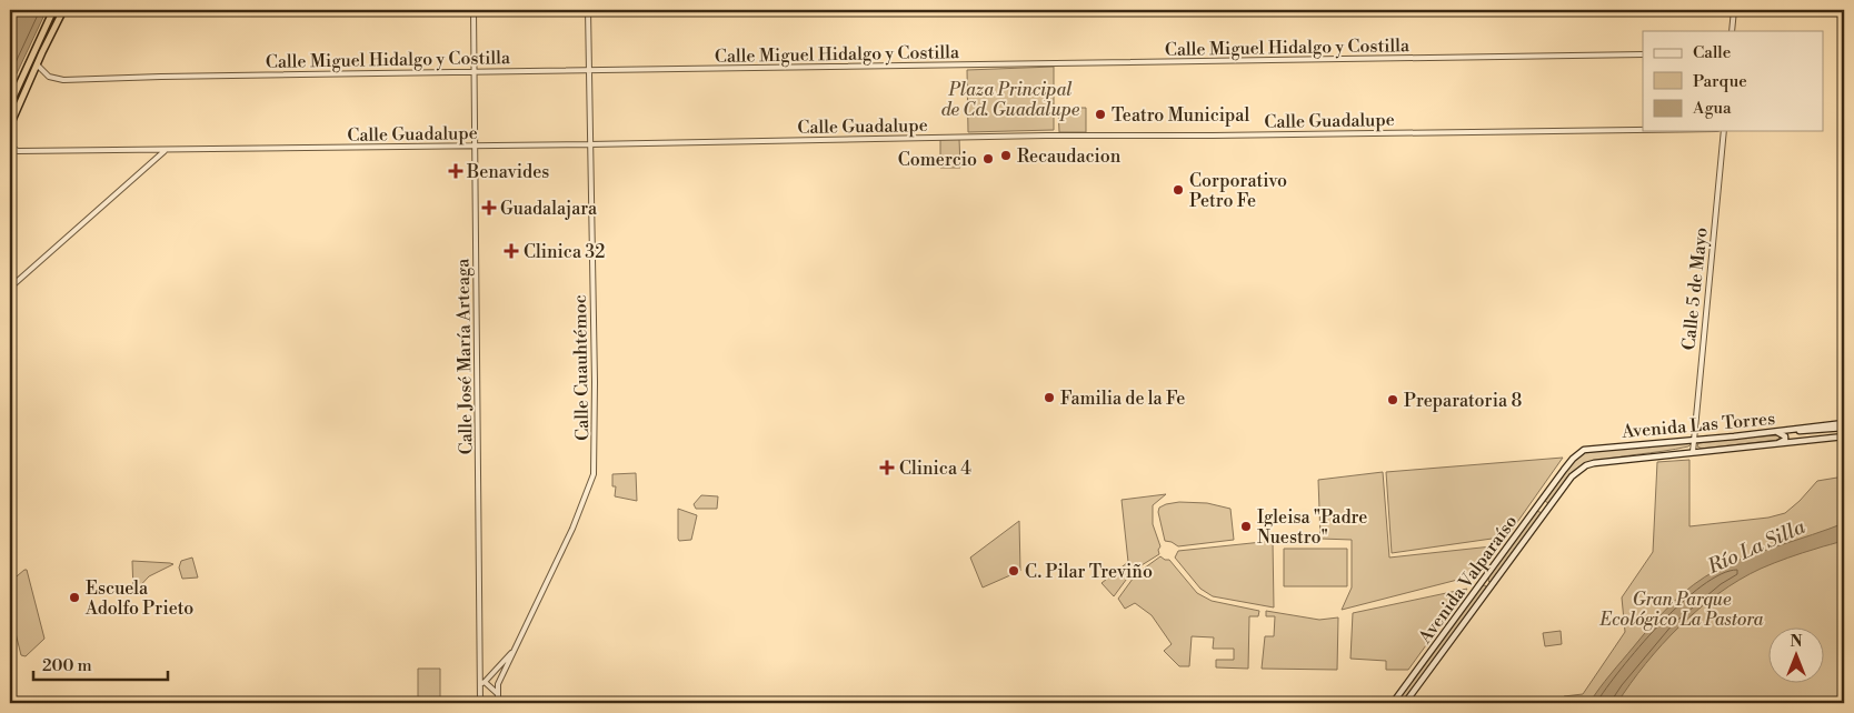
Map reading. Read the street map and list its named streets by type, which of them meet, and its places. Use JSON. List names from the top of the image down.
{
  "streets": {
    "main road": ["Avenida Las Torres", "Avenida Valparaíso"],
    "street": [
      "Calle Miguel Hidalgo y Costilla",
      "Calle Guadalupe",
      "Calle 5 de Mayo",
      "Calle José María Arteaga",
      "Calle Cuauhtémoc"
    ]
  },
  "crossings": [
    ["Calle Miguel Hidalgo y Costilla", "Calle José María Arteaga"],
    ["Calle Miguel Hidalgo y Costilla", "Calle Cuauhtémoc"],
    ["Calle Guadalupe", "Calle José María Arteaga"],
    ["Calle Guadalupe", "Calle Cuauhtémoc"],
    ["Calle 5 de Mayo", "Avenida Las Torres"],
    ["Avenida Las Torres", "Avenida Valparaíso"]
  ],
  "water": ["Río La Silla"],
  "parks": ["Plaza Principal de Cd. Guadalupe", "Gran Parque Ecológico La Pastora"],
  "places": {
    "other": [
      "Teatro Municipal",
      "Recaudacion",
      "Comercio",
      "Corporativo Petro Fe",
      "Familia de la Fe",
      "Preparatoria 8",
      "Igleisa \"Padre Nuestro\"",
      "C. Pilar Treviño",
      "Escuela Adolfo Prieto"
    ],
    "health": [
      "Benavides",
      "Guadalajara",
      "Clinica 32",
      "Clinica 4"
    ]
  },
  "legend": ["Calle", "Parque", "Agua"],
  "scale_bar": "200 m",
  "north": "top"
}
